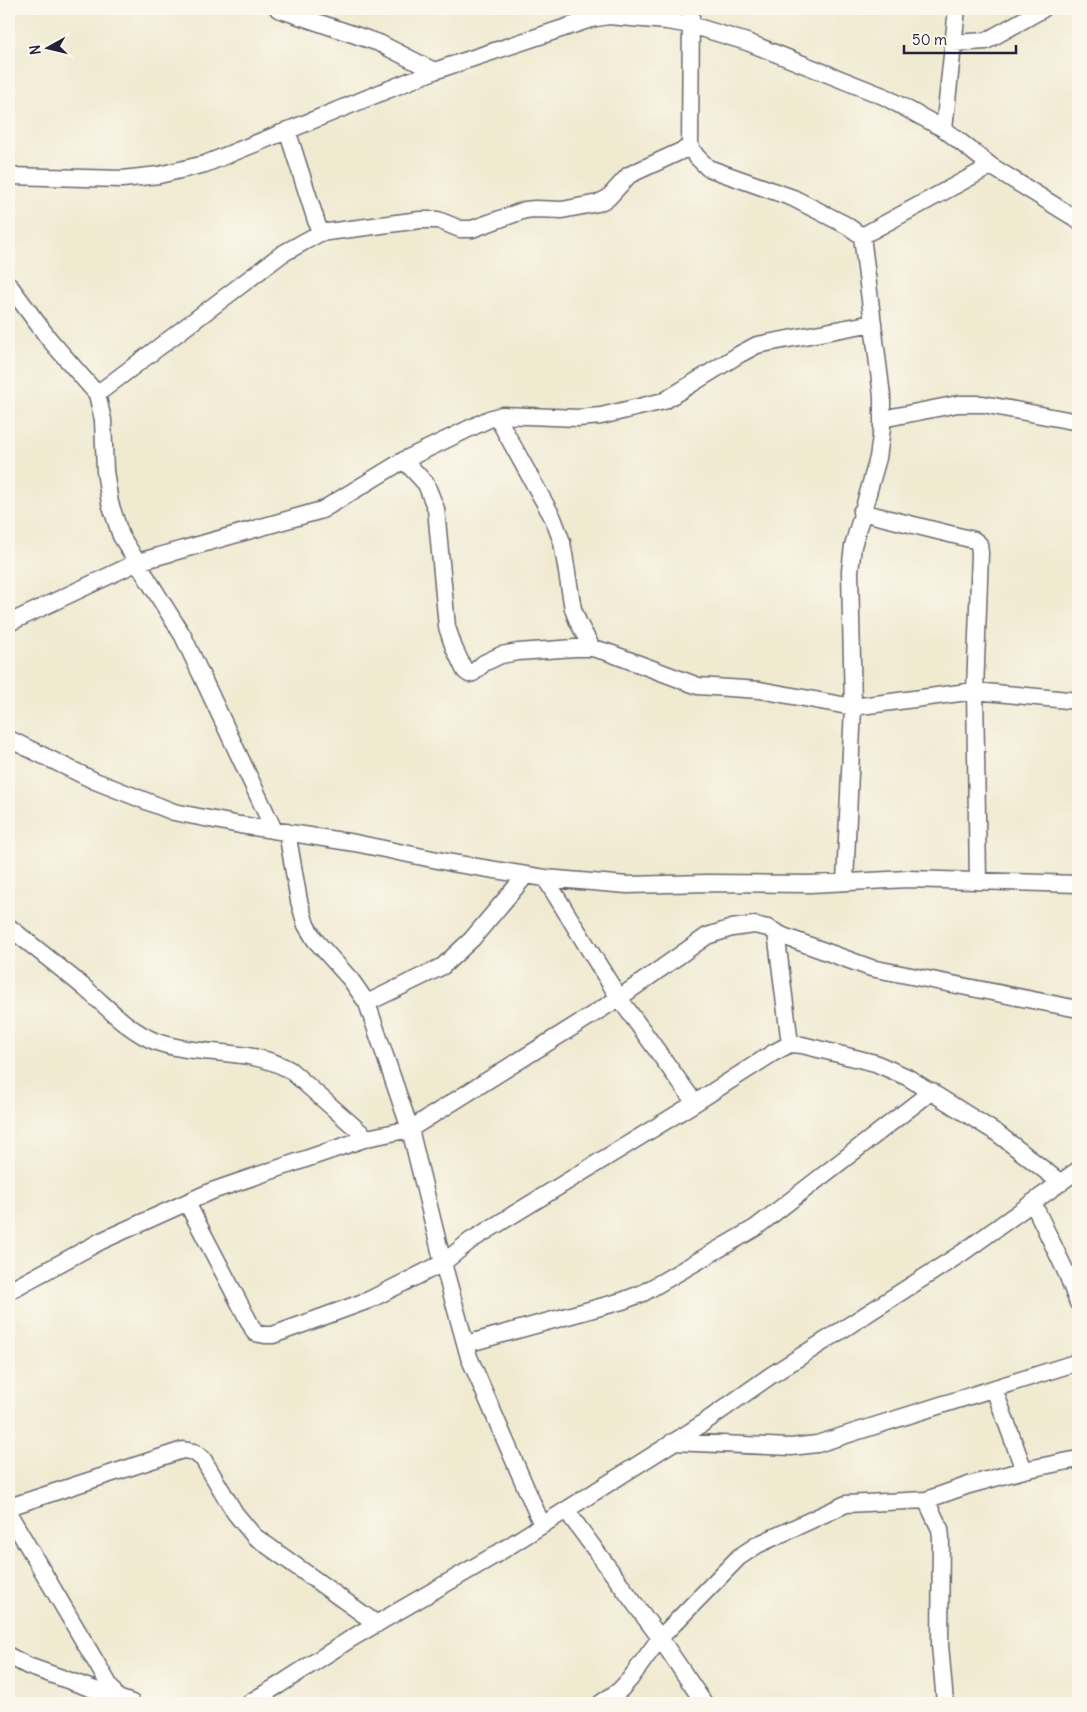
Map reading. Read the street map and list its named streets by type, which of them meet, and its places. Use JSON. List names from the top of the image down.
{
  "scale_bar": "50 m",
  "north": "left"
}
